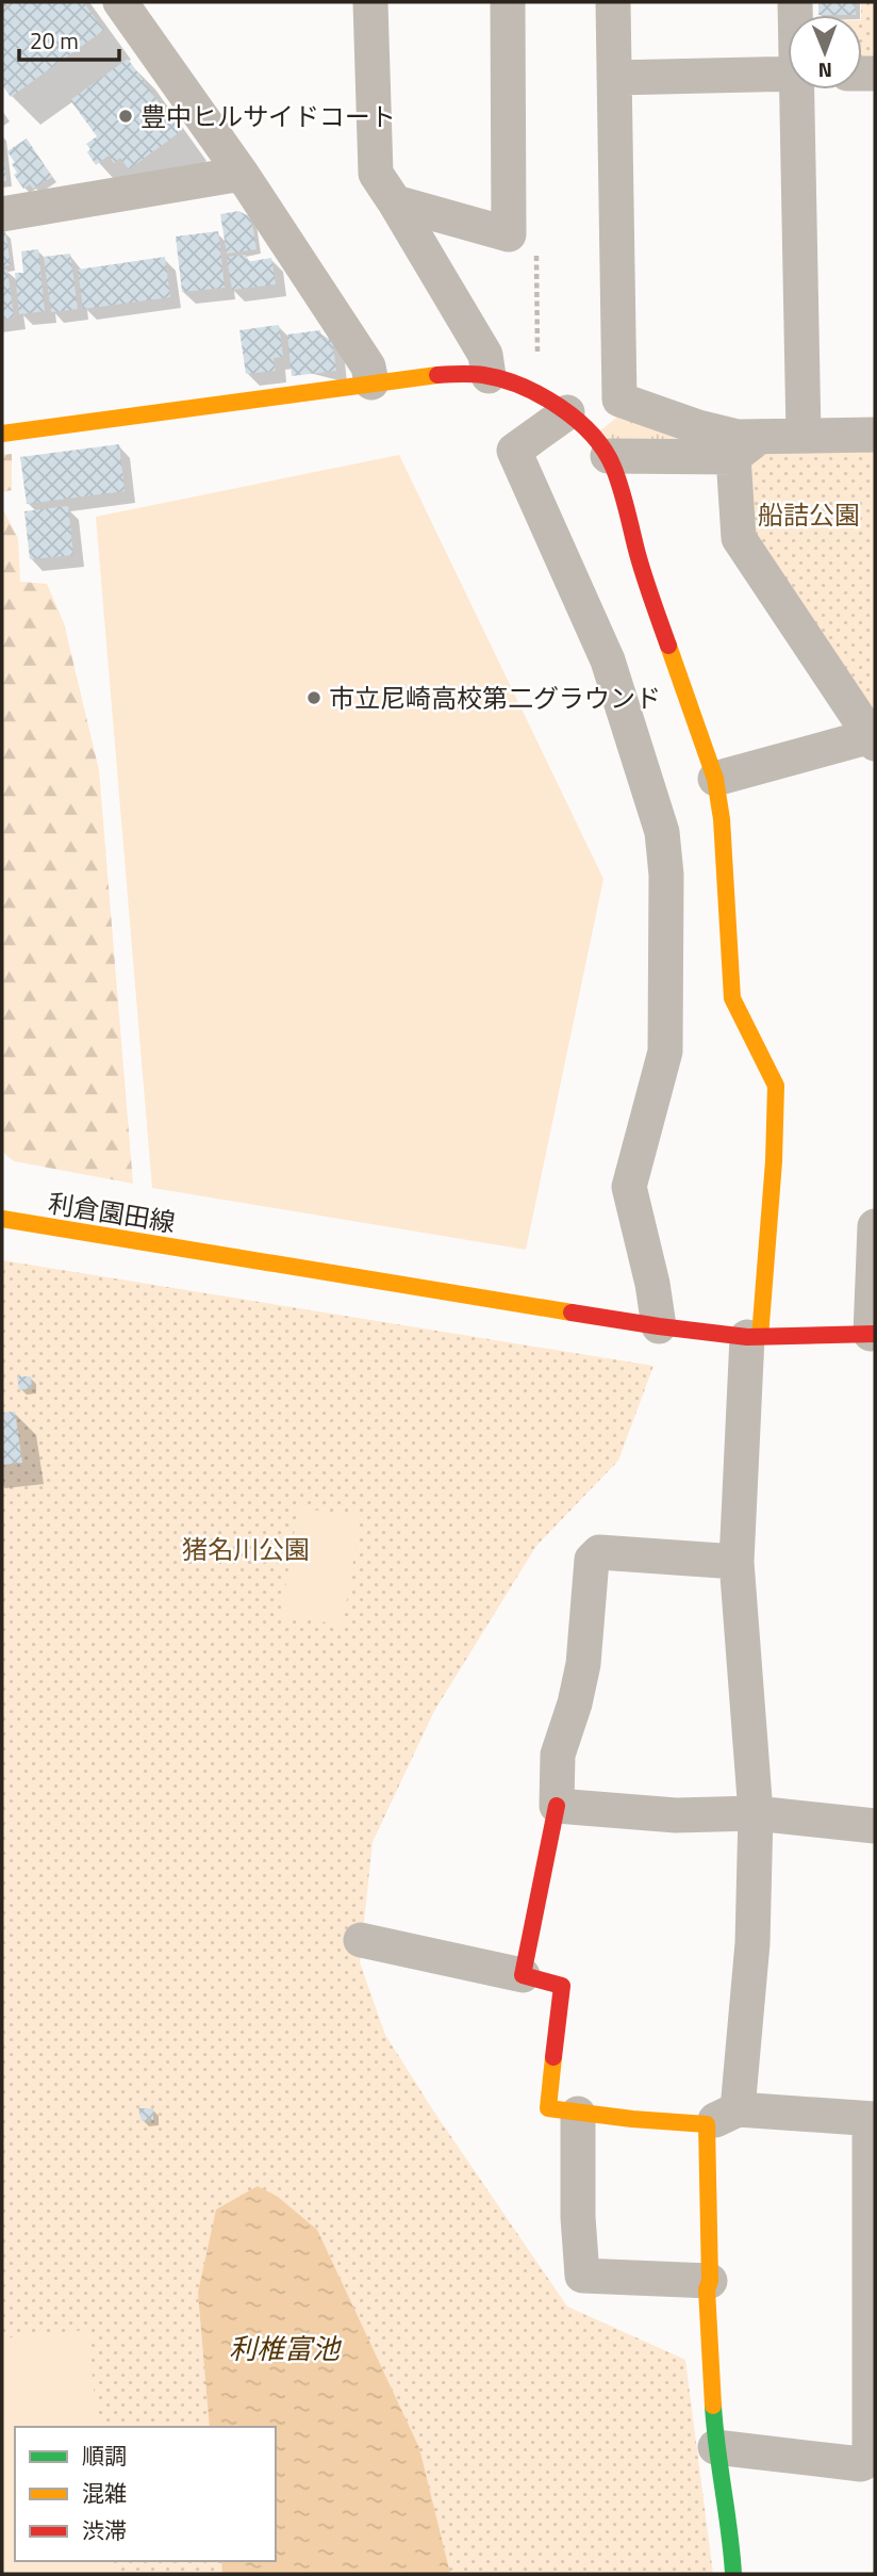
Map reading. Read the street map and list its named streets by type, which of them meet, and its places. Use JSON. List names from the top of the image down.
{
  "streets": {
    "street": ["利倉園田線"]
  },
  "water": ["利椎富池"],
  "parks": ["船詰公園", "猪名川公園"],
  "places": ["豊中ヒルサイドコート", "市立尼崎高校第二グラウンド"],
  "legend": ["順調", "混雑", "渋滞"],
  "scale_bar": "20 m",
  "north": "bottom"
}
